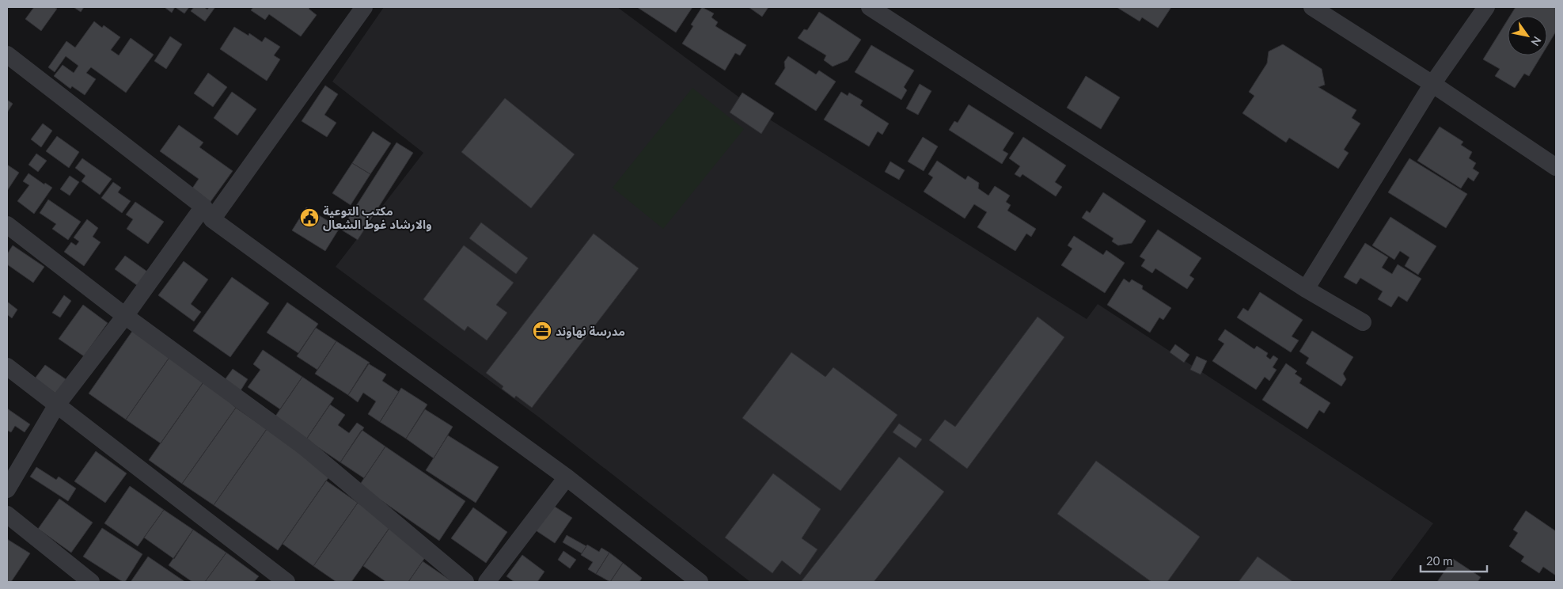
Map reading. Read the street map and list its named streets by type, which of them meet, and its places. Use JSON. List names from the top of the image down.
{
  "places": {
    "public building": ["مكتب التوعية والارشاد غوط الشعال"],
    "office": ["مدرسة نهاوند"]
  },
  "scale_bar": "20 m",
  "north": "bottom right"
}
